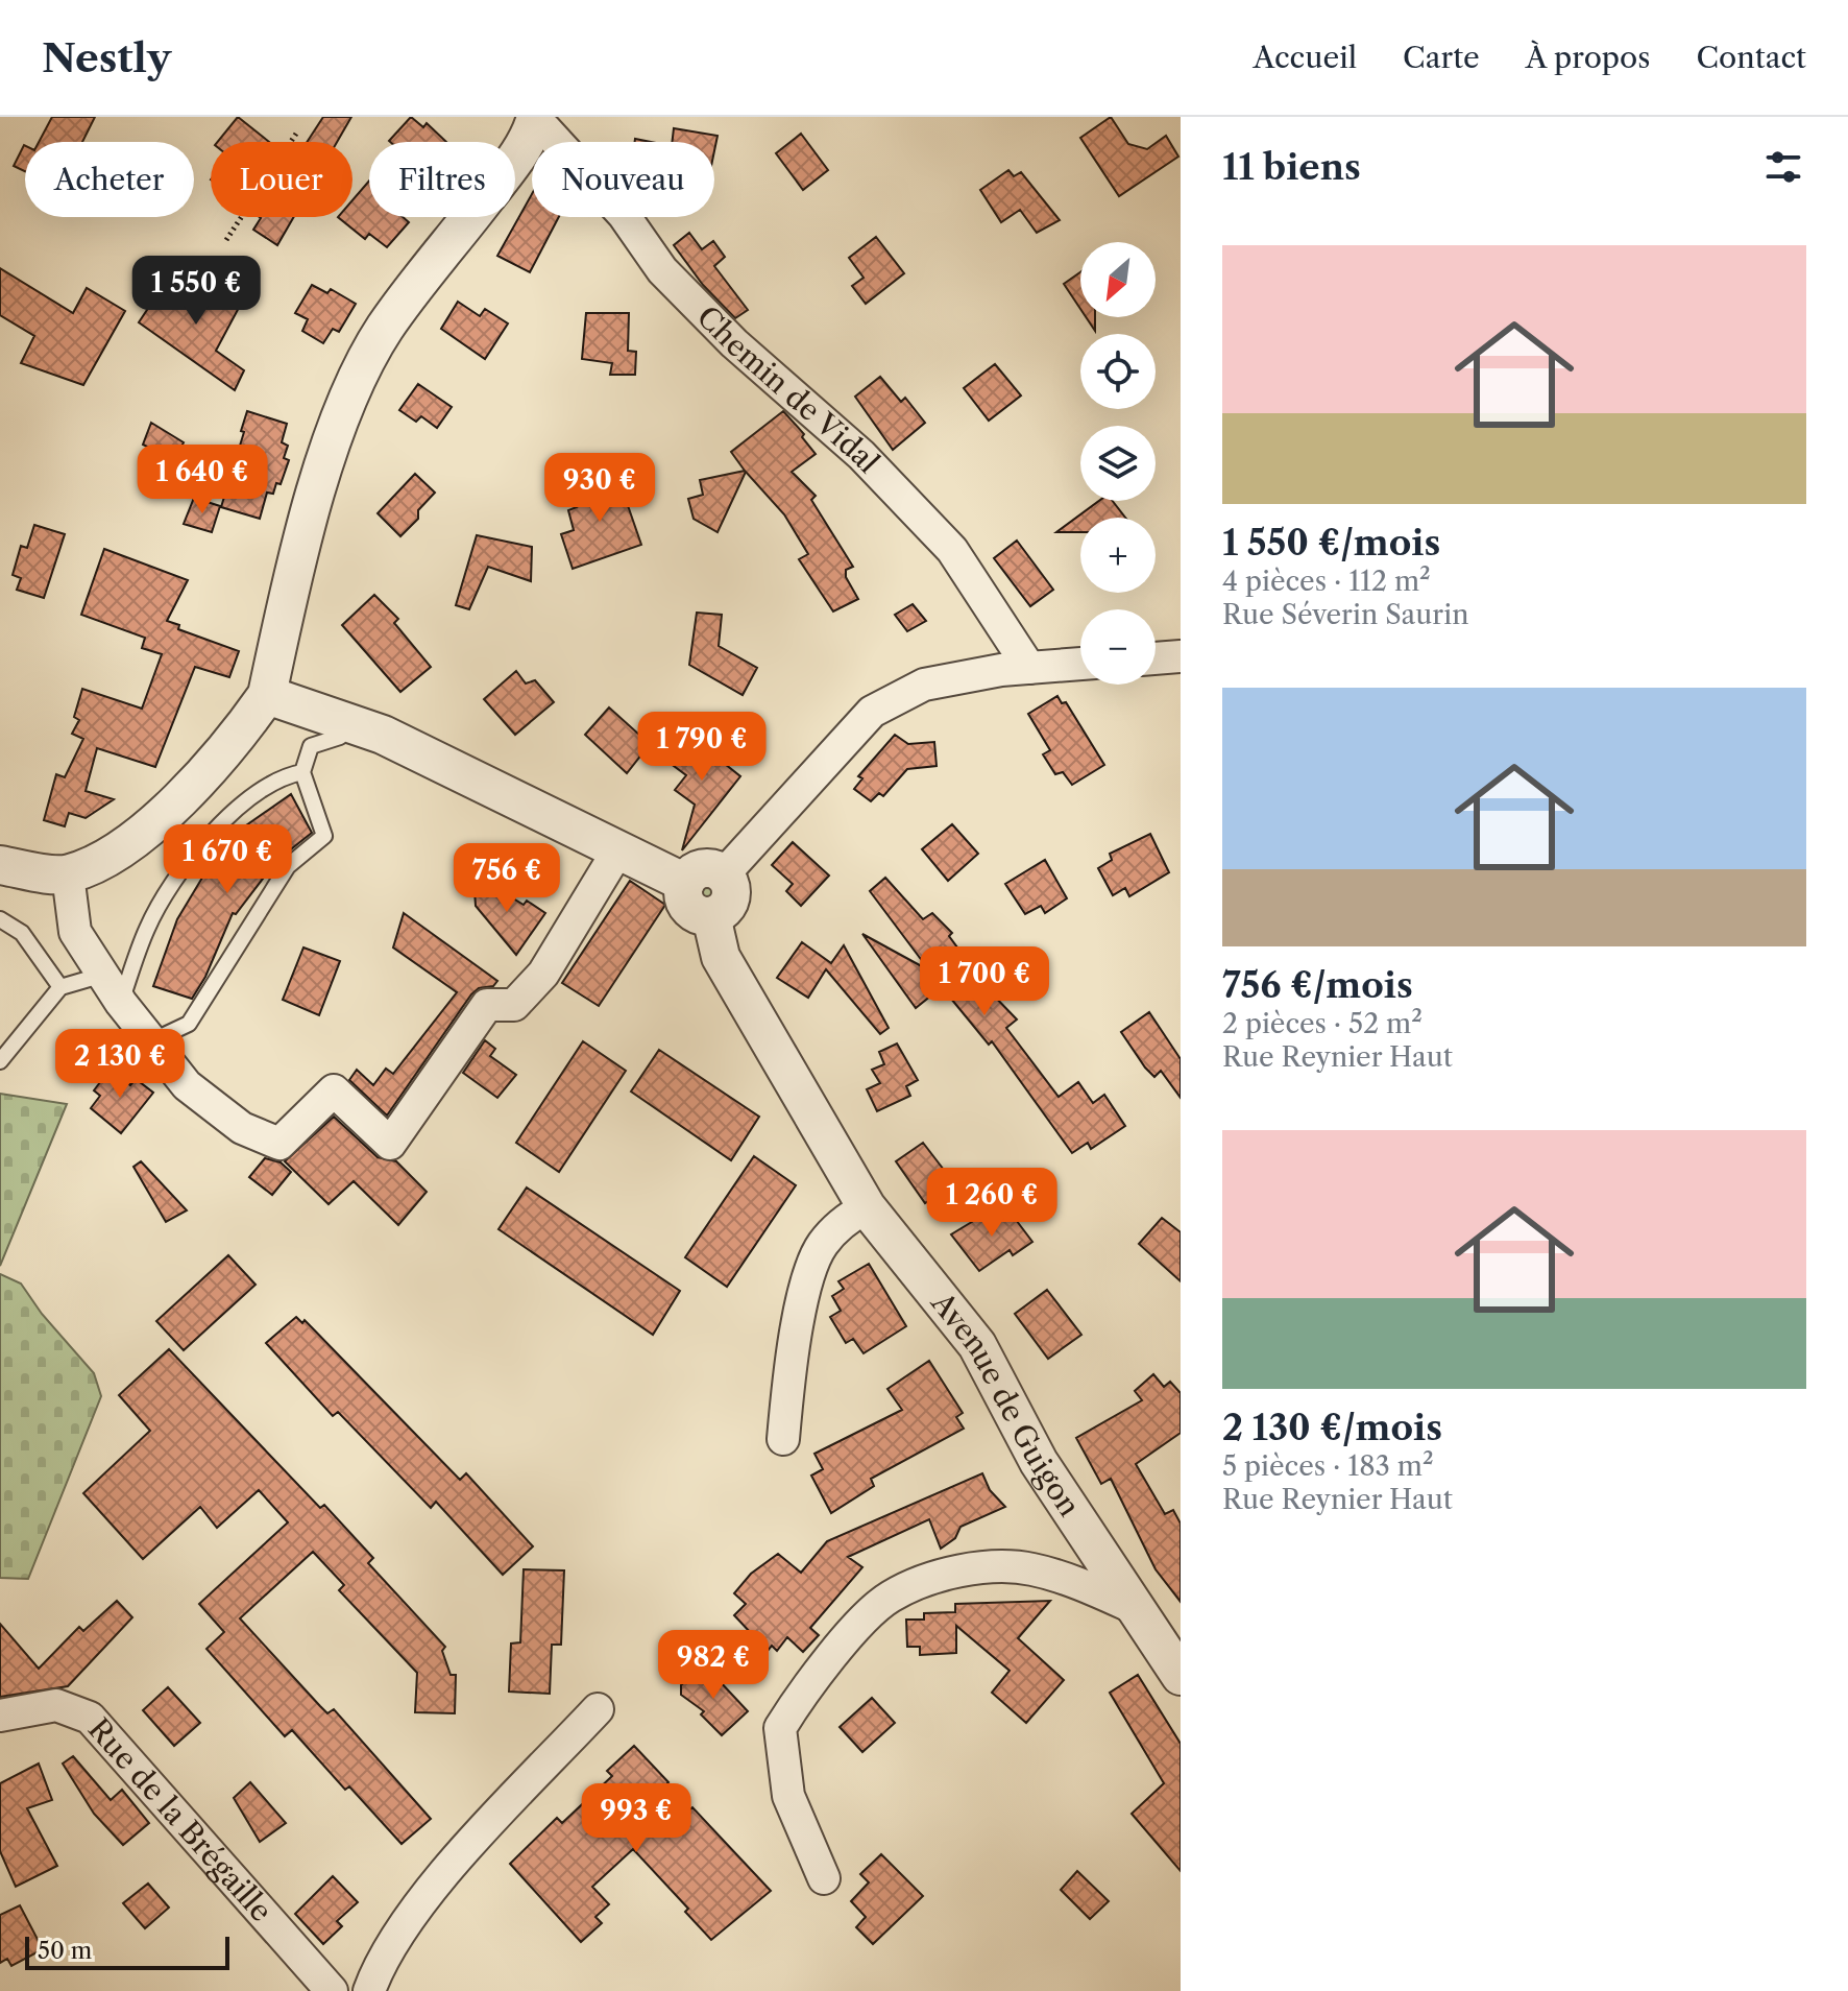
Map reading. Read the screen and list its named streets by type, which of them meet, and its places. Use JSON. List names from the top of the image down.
{
  "streets": {
    "street": ["Chemin de Vidal", "Avenue de Guigon", "Rue de la Brégaille"]
  },
  "scale_bar": "50 m",
  "north": "bottom left",
  "page": {
    "header": "Nestly",
    "nav": [
      "Accueil",
      "Carte",
      "À propos",
      "Contact"
    ],
    "heading": "11 biens",
    "chip": [
      "Acheter",
      "Louer",
      "Filtres",
      "Nouveau"
    ],
    "list": [
      {
        "name": "1 550 €/mois",
        "note": "4 pièces · 112 m² · Rue Séverin Saurin"
      },
      {
        "name": "756 €/mois",
        "note": "2 pièces · 52 m² · Rue Reynier Haut"
      },
      {
        "name": "2 130 €/mois",
        "note": "5 pièces · 183 m² · Rue Reynier Haut"
      }
    ],
    "map_buttons": ["+", "−"],
    "price": [
      "1 550 €",
      "1 640 €",
      "930 €",
      "1 790 €",
      "1 670 €",
      "756 €",
      "1 700 €",
      "2 130 €",
      "1 260 €",
      "982 €",
      "993 €"
    ],
    "scale": "50 m"
  }
}
